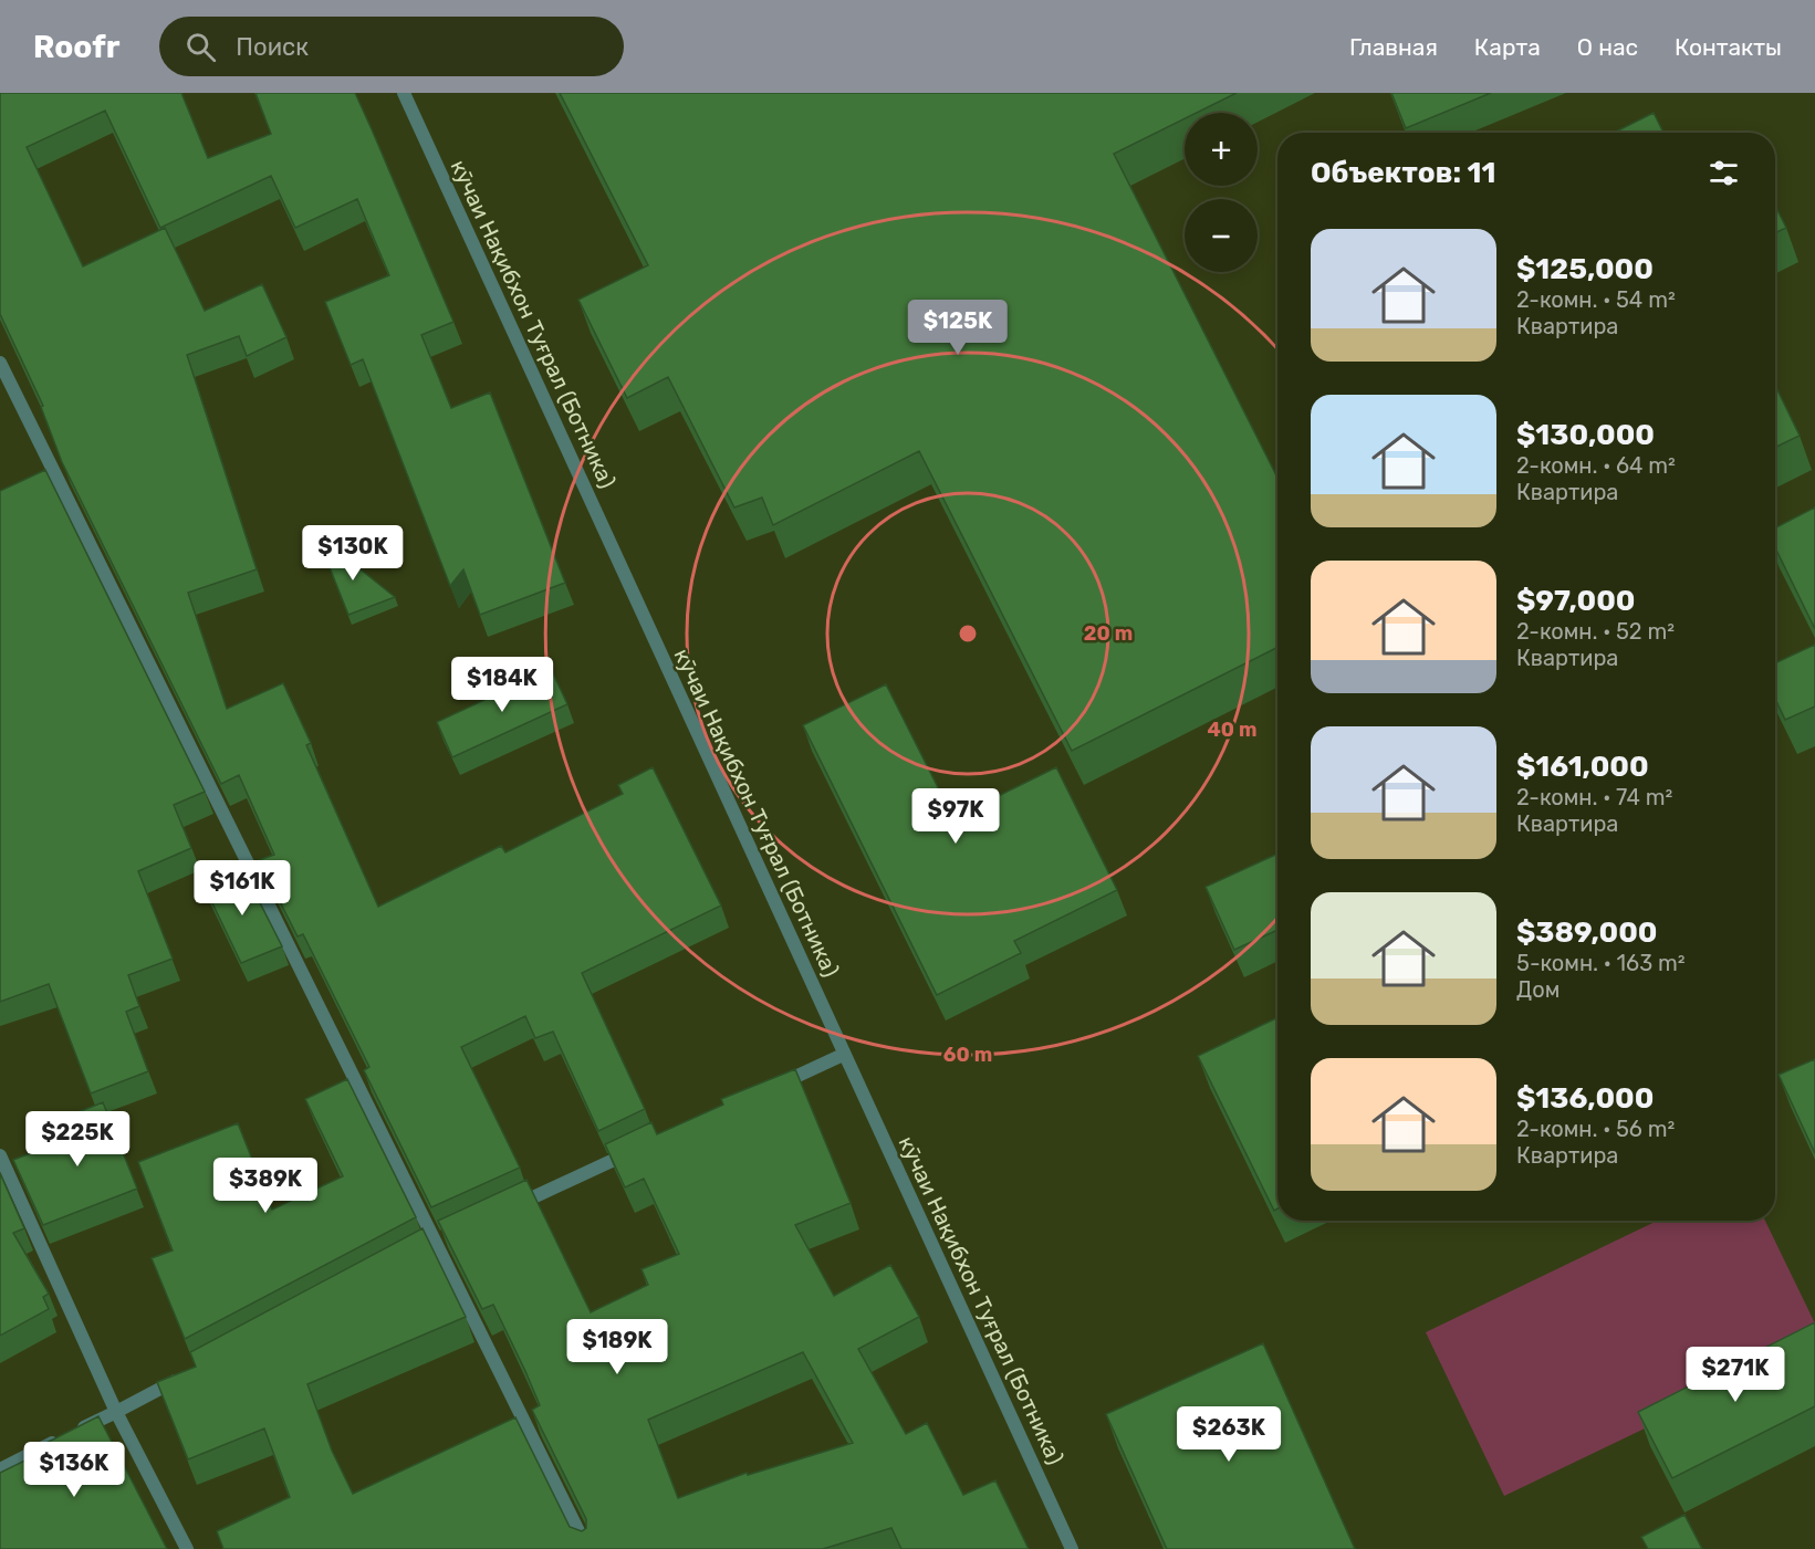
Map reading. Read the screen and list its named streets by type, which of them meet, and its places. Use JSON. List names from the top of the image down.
{
  "streets": {
    "lane": ["кӯчаи Нақибхон Туғрал (Ботника)"]
  },
  "page": {
    "header": "Roofr",
    "search": "Поиск",
    "nav": [
      "Главная",
      "Карта",
      "О нас",
      "Контакты"
    ],
    "map_buttons": ["+", "−"],
    "heading": "Объектов: 11",
    "list": [
      {
        "name": "$125,000",
        "note": "2-комн. · 54 m² · Квартира"
      },
      {
        "name": "$130,000",
        "note": "2-комн. · 64 m² · Квартира"
      },
      {
        "name": "$97,000",
        "note": "2-комн. · 52 m² · Квартира"
      },
      {
        "name": "$161,000",
        "note": "2-комн. · 74 m² · Квартира"
      },
      {
        "name": "$389,000",
        "note": "5-комн. · 163 m² · Дом"
      },
      {
        "name": "$136,000",
        "note": "2-комн. · 56 m² · Квартира"
      }
    ],
    "price": [
      "$125K",
      "$130K",
      "$184K",
      "$97K",
      "$161K",
      "$225K",
      "$389K",
      "$189K",
      "$271K",
      "$263K",
      "$136K"
    ]
  },
  "rings": ["20 m", "40 m", "60 m"]
}
